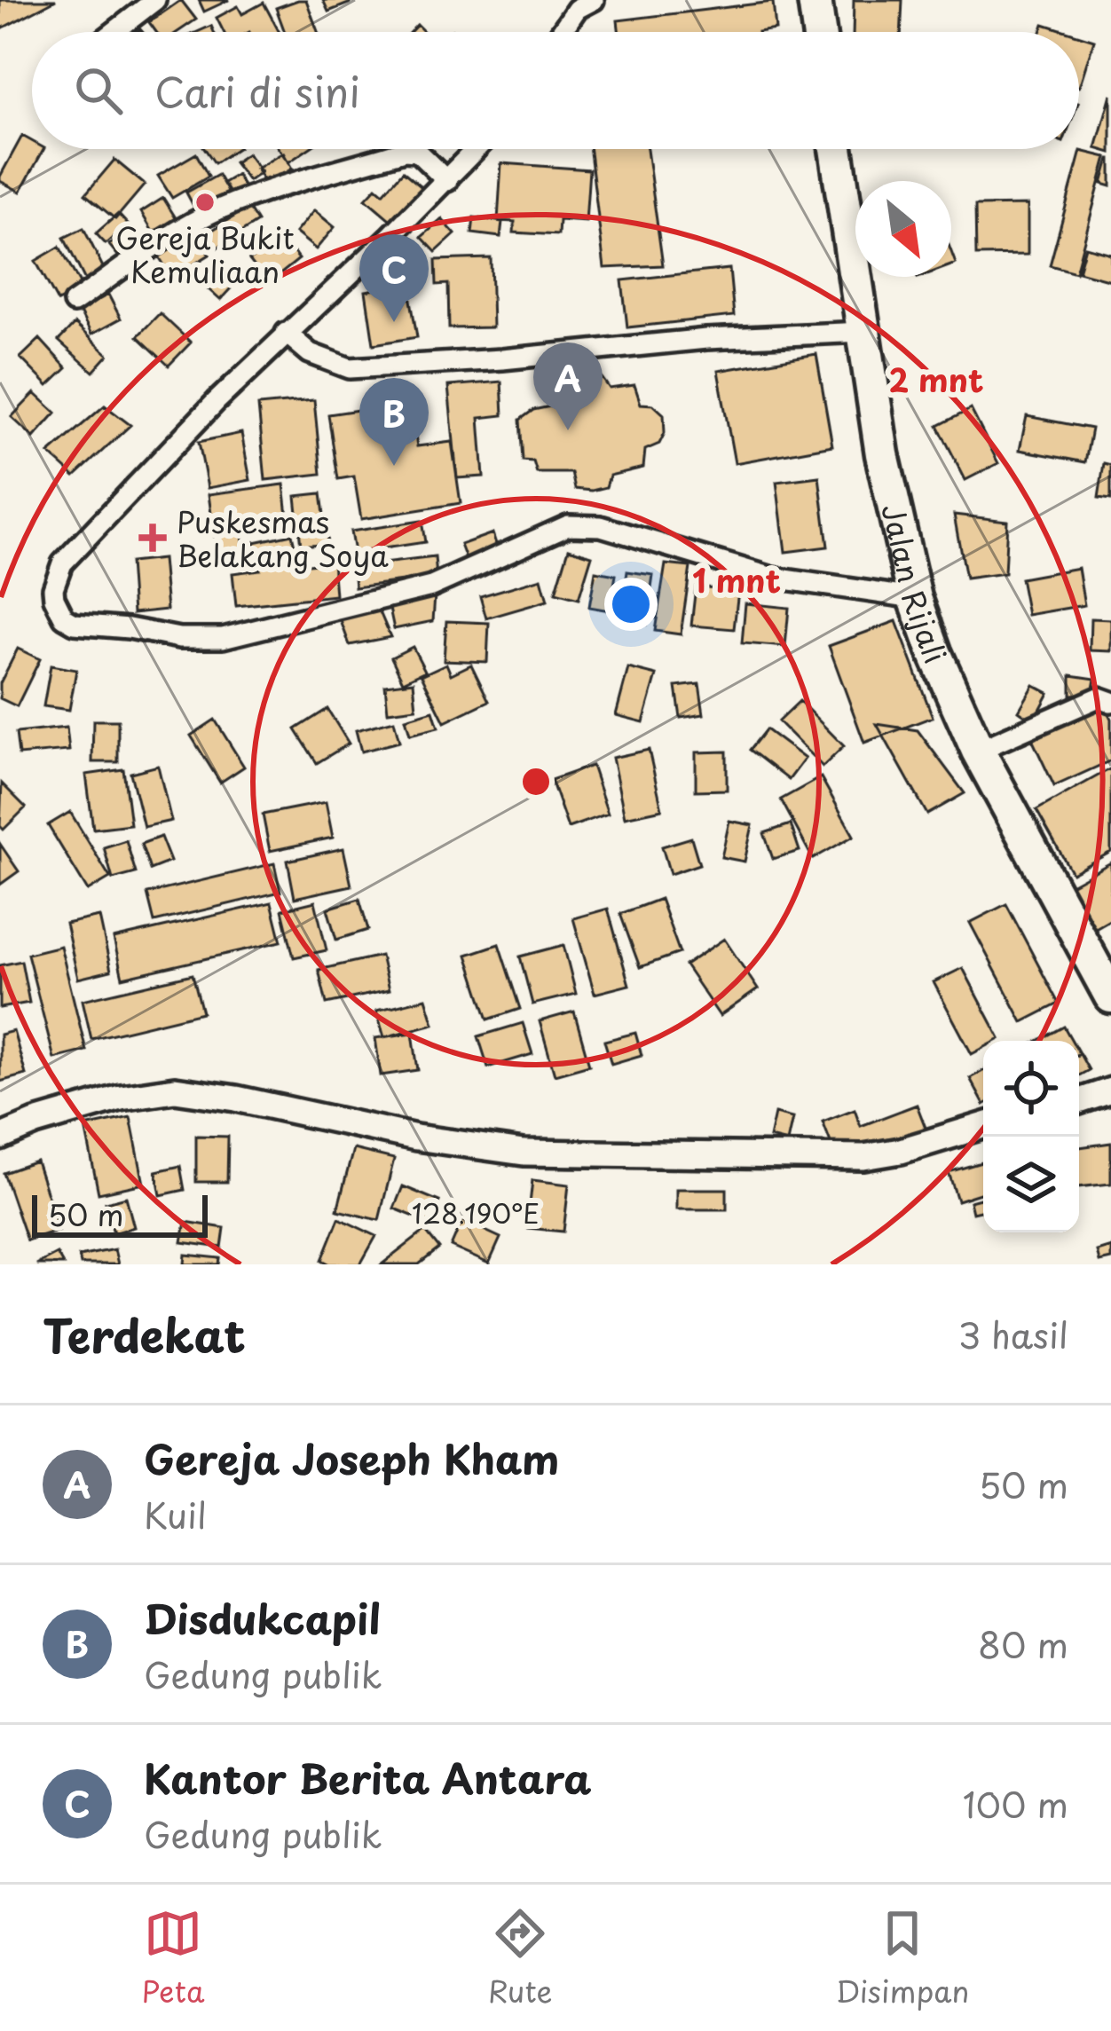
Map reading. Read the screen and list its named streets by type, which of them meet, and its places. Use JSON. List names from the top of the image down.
{
  "streets": {
    "highway": ["Jalan Rijali"]
  },
  "places": {
    "other": ["Gereja Bukit Kemuliaan"],
    "health": ["Puskesmas Belakang Soya"]
  },
  "scale_bar": "50 m",
  "north": "bottom right",
  "page": {
    "search": "Cari di sini",
    "pins": ["C", "A", "B"],
    "scale": "50 m",
    "heading": ["Terdekat", "3 hasil"],
    "list": [
      {
        "mark": "A",
        "name": "Gereja Joseph Kham",
        "note": "Kuil",
        "value": "50 m"
      },
      {
        "mark": "B",
        "name": "Disdukcapil",
        "note": "Gedung publik",
        "value": "80 m"
      },
      {
        "mark": "C",
        "name": "Kantor Berita Antara",
        "note": "Gedung publik",
        "value": "100 m"
      }
    ],
    "nav": ["Peta", "Rute", "Disimpan"]
  },
  "coordinates": ["128.190°E"],
  "rings": ["2 mnt", "1 mnt"]
}
